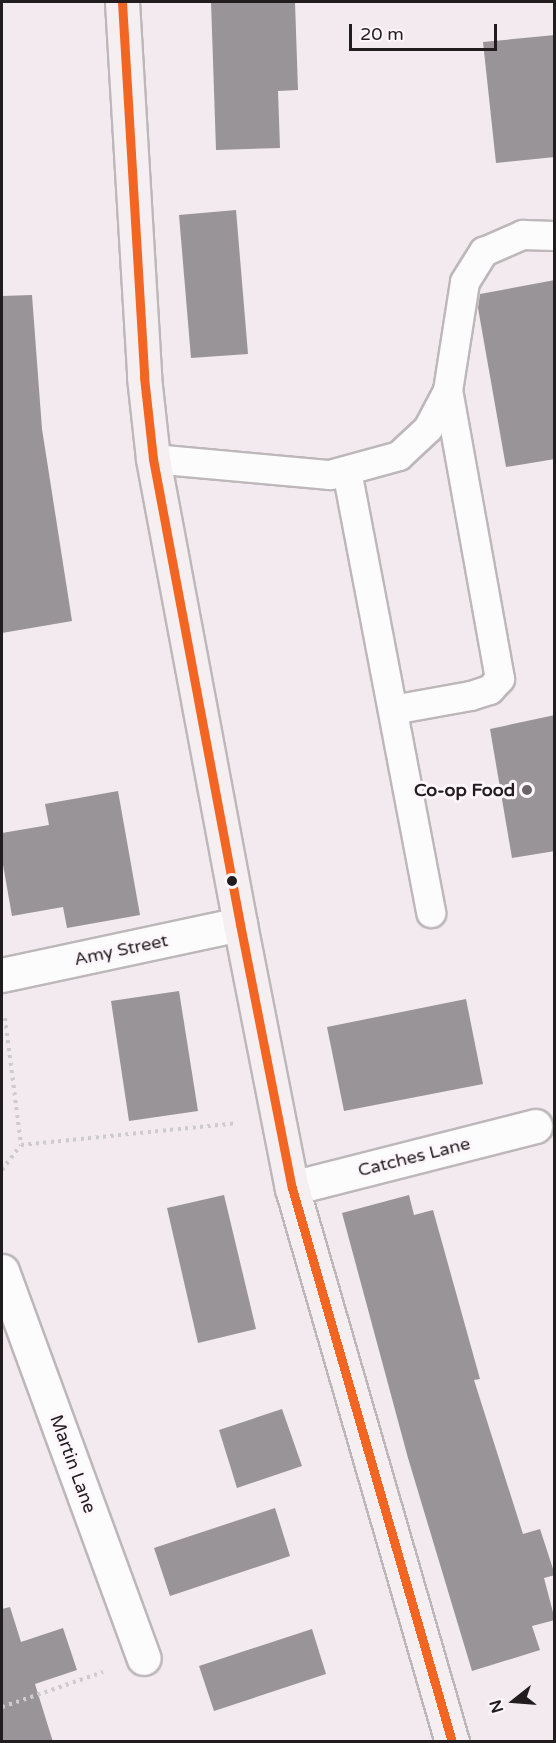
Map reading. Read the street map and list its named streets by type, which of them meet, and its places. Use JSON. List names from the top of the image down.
{
  "streets": {
    "street": ["Amy Street", "Catches Lane", "Martin Lane"]
  },
  "places": ["Co-op Food"],
  "scale_bar": "20 m",
  "north": "left"
}
